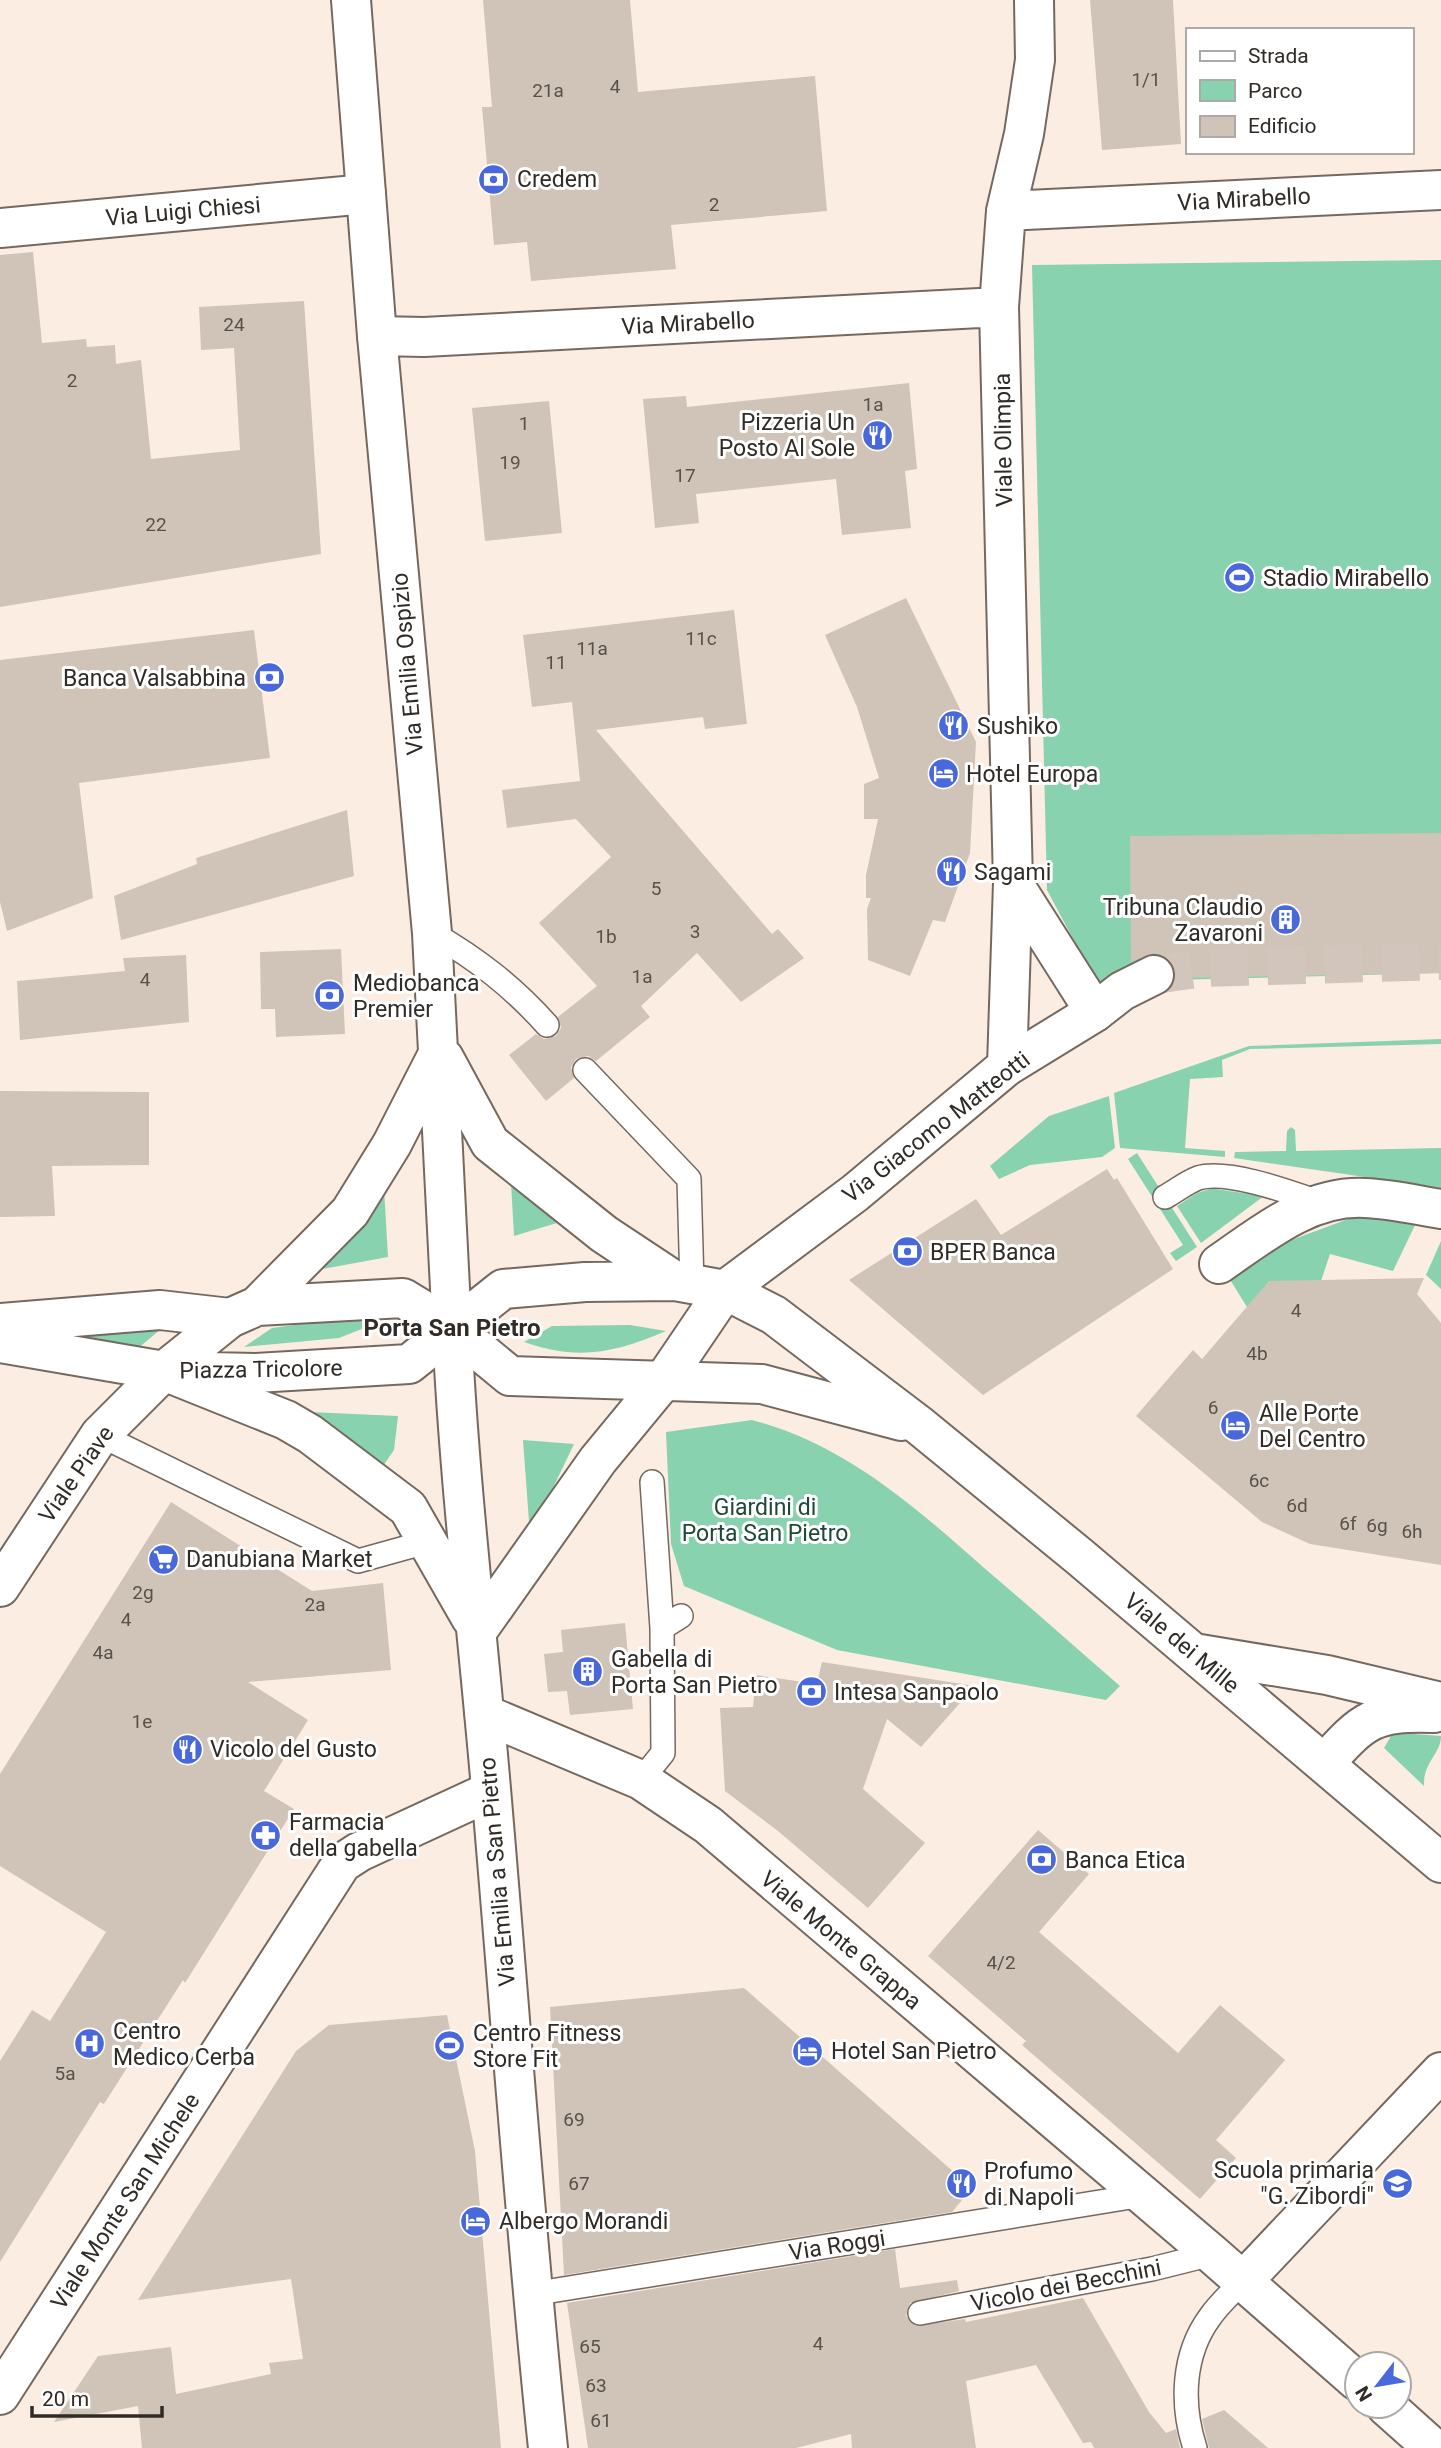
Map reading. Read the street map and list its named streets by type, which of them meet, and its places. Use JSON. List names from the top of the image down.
{
  "streets": {
    "street": [
      "Via Mirabello",
      "Via Luigi Chiesi",
      "Viale Olimpia",
      "Via Emilia Ospizio",
      "Via Giacomo Matteotti",
      "Piazza Tricolore",
      "Viale Piave",
      "Viale dei Mille",
      "Via Emilia a San Pietro",
      "Viale Monte Grappa",
      "Viale Monte San Michele"
    ],
    "lane": ["Via Roggi", "Vicolo dei Becchini"]
  },
  "crossings": [
    ["Via Mirabello", "Viale Olimpia"],
    ["Via Mirabello", "Via Emilia Ospizio"],
    ["Via Luigi Chiesi", "Via Emilia Ospizio"],
    ["Viale Olimpia", "Via Giacomo Matteotti"],
    ["Via Emilia Ospizio", "Piazza Tricolore"],
    ["Via Emilia Ospizio", "Via Emilia a San Pietro"],
    ["Via Giacomo Matteotti", "Piazza Tricolore"],
    ["Via Giacomo Matteotti", "Viale dei Mille"],
    ["Piazza Tricolore", "Viale Piave"],
    ["Piazza Tricolore", "Viale dei Mille"],
    ["Piazza Tricolore", "Via Emilia a San Pietro"],
    ["Viale Piave", "Via Emilia a San Pietro"],
    ["Via Emilia a San Pietro", "Viale Monte Grappa"],
    ["Via Emilia a San Pietro", "Viale Monte San Michele"],
    ["Via Emilia a San Pietro", "Via Roggi"],
    ["Viale Monte Grappa", "Via Roggi"],
    ["Viale Monte Grappa", "Vicolo dei Becchini"]
  ],
  "districts": ["Porta San Pietro"],
  "parks": ["Giardini di Porta San Pietro"],
  "places": {
    "bank": [
      "Credem",
      "Banca Valsabbina",
      "Mediobanca Premier",
      "BPER Banca",
      "Intesa Sanpaolo",
      "Banca Etica"
    ],
    "restaurant": [
      "Pizzeria Un Posto Al Sole",
      "Sushiko",
      "Sagami",
      "Vicolo del Gusto",
      "Profumo di Napoli"
    ],
    "sports": ["Stadio Mirabello", "Centro Fitness Store Fit"],
    "hotel": [
      "Hotel Europa",
      "Alle Porte Del Centro",
      "Hotel San Pietro",
      "Albergo Morandi"
    ],
    "building": ["Tribuna Claudio Zavaroni", "Gabella di Porta San Pietro"],
    "supermarket": ["Danubiana Market"],
    "pharmacy": ["Farmacia della gabella"],
    "hospital": ["Centro Medico Cerba"],
    "school or university": ["Scuola primaria \"G. Zibordi\""]
  },
  "house_numbers": [
    "1/1",
    "4",
    "21a",
    "2",
    "24",
    "2",
    "1a",
    "1",
    "19",
    "17",
    "22",
    "11c",
    "11a",
    "11",
    "5",
    "3",
    "1b",
    "1a",
    "4",
    "4",
    "4b",
    "6",
    "6c",
    "6d",
    "6f",
    "6g",
    "6h",
    "2g",
    "2a",
    "4",
    "4a",
    "1e",
    "4/2",
    "5a",
    "69",
    "67",
    "4",
    "65",
    "63",
    "61"
  ],
  "legend": ["Strada", "Parco", "Edificio"],
  "scale_bar": "20 m",
  "north": "bottom left"
}
